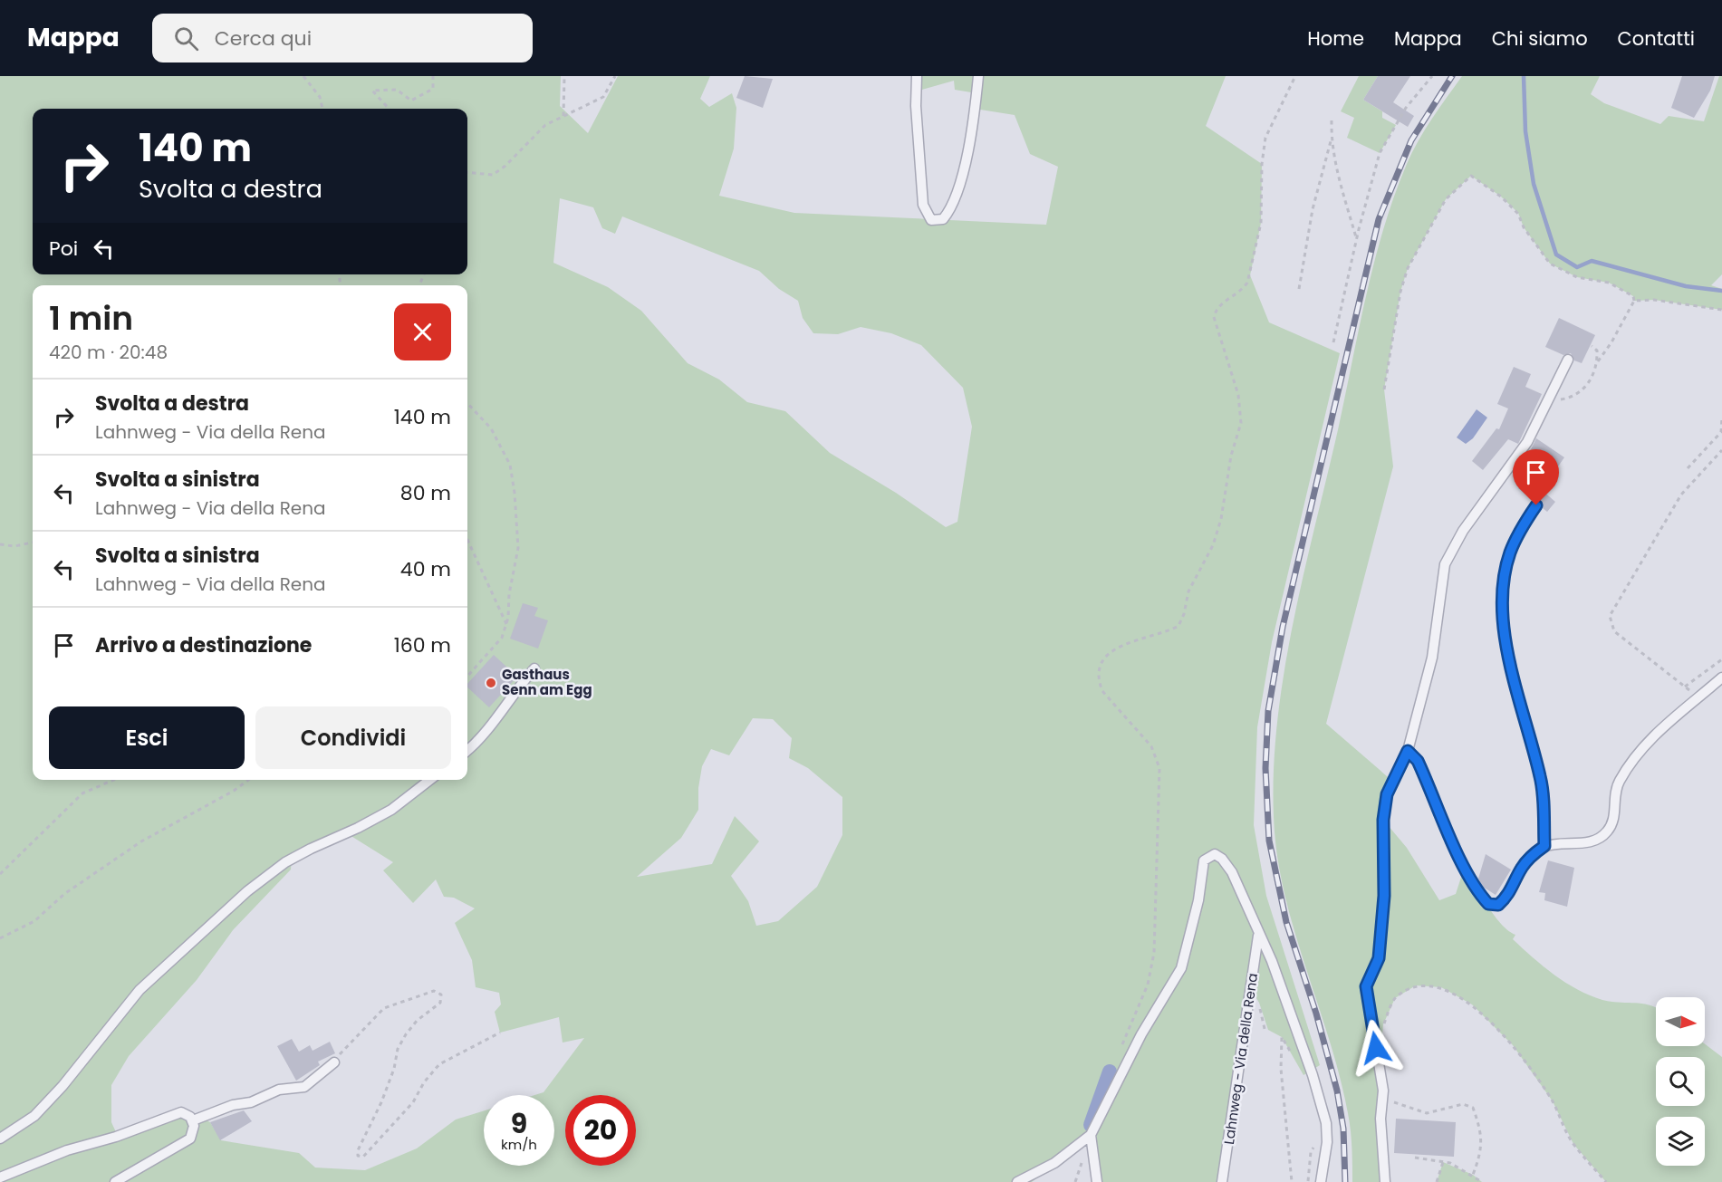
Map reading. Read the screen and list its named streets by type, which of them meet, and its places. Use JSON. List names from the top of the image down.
{
  "streets": {
    "lane": ["Lahnweg - Via della Rena"]
  },
  "places": ["Gasthaus Senn am Egg"],
  "north": "right",
  "page": {
    "header": "Mappa",
    "search": "Cerca qui",
    "nav": [
      "Home",
      "Mappa",
      "Chi siamo",
      "Contatti"
    ],
    "turn": ["140 m", "Svolta a destra"],
    "then": "Poi",
    "heading": ["1 min", "420 m · 20:48"],
    "list": [
      {
        "name": "Svolta a destra",
        "note": "Lahnweg - Via della Rena",
        "value": "140 m"
      },
      {
        "name": "Svolta a sinistra",
        "note": "Lahnweg - Via della Rena",
        "value": "80 m"
      },
      {
        "name": "Svolta a sinistra",
        "note": "Lahnweg - Via della Rena",
        "value": "40 m"
      },
      {
        "name": "Arrivo a destinazione",
        "value": "160 m"
      }
    ],
    "buttons": ["Esci", "Condividi"],
    "speed": "9 km/h",
    "limit": "20"
  }
}
